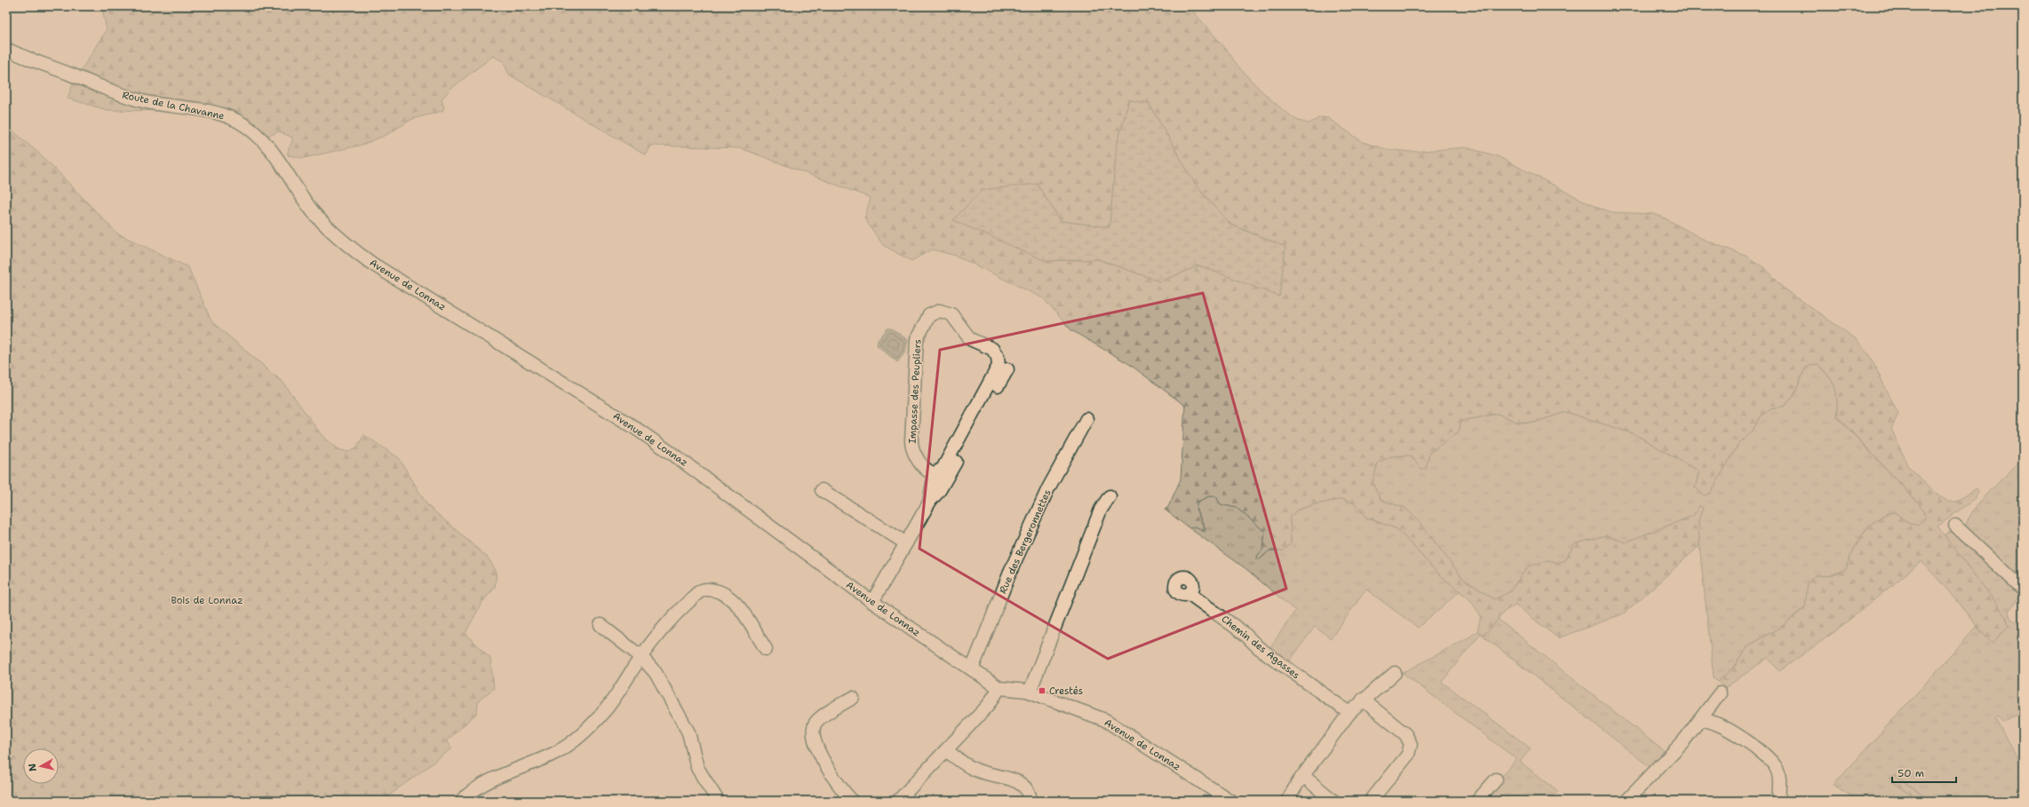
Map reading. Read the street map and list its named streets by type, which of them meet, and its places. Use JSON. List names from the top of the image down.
{
  "streets": {
    "street": [
      "Route de la Chavanne",
      "Avenue de Lonnaz",
      "Impasse des Peupliers",
      "Rue des Bergeronnettes",
      "Chemin des Agasses"
    ]
  },
  "crossings": [
    ["Route de la Chavanne", "Avenue de Lonnaz"],
    ["Avenue de Lonnaz", "Rue des Bergeronnettes"]
  ],
  "parks": ["Bois de Lonnaz"],
  "places": {
    "transit": ["Crestés"]
  },
  "scale_bar": "50 m",
  "north": "left"
}
